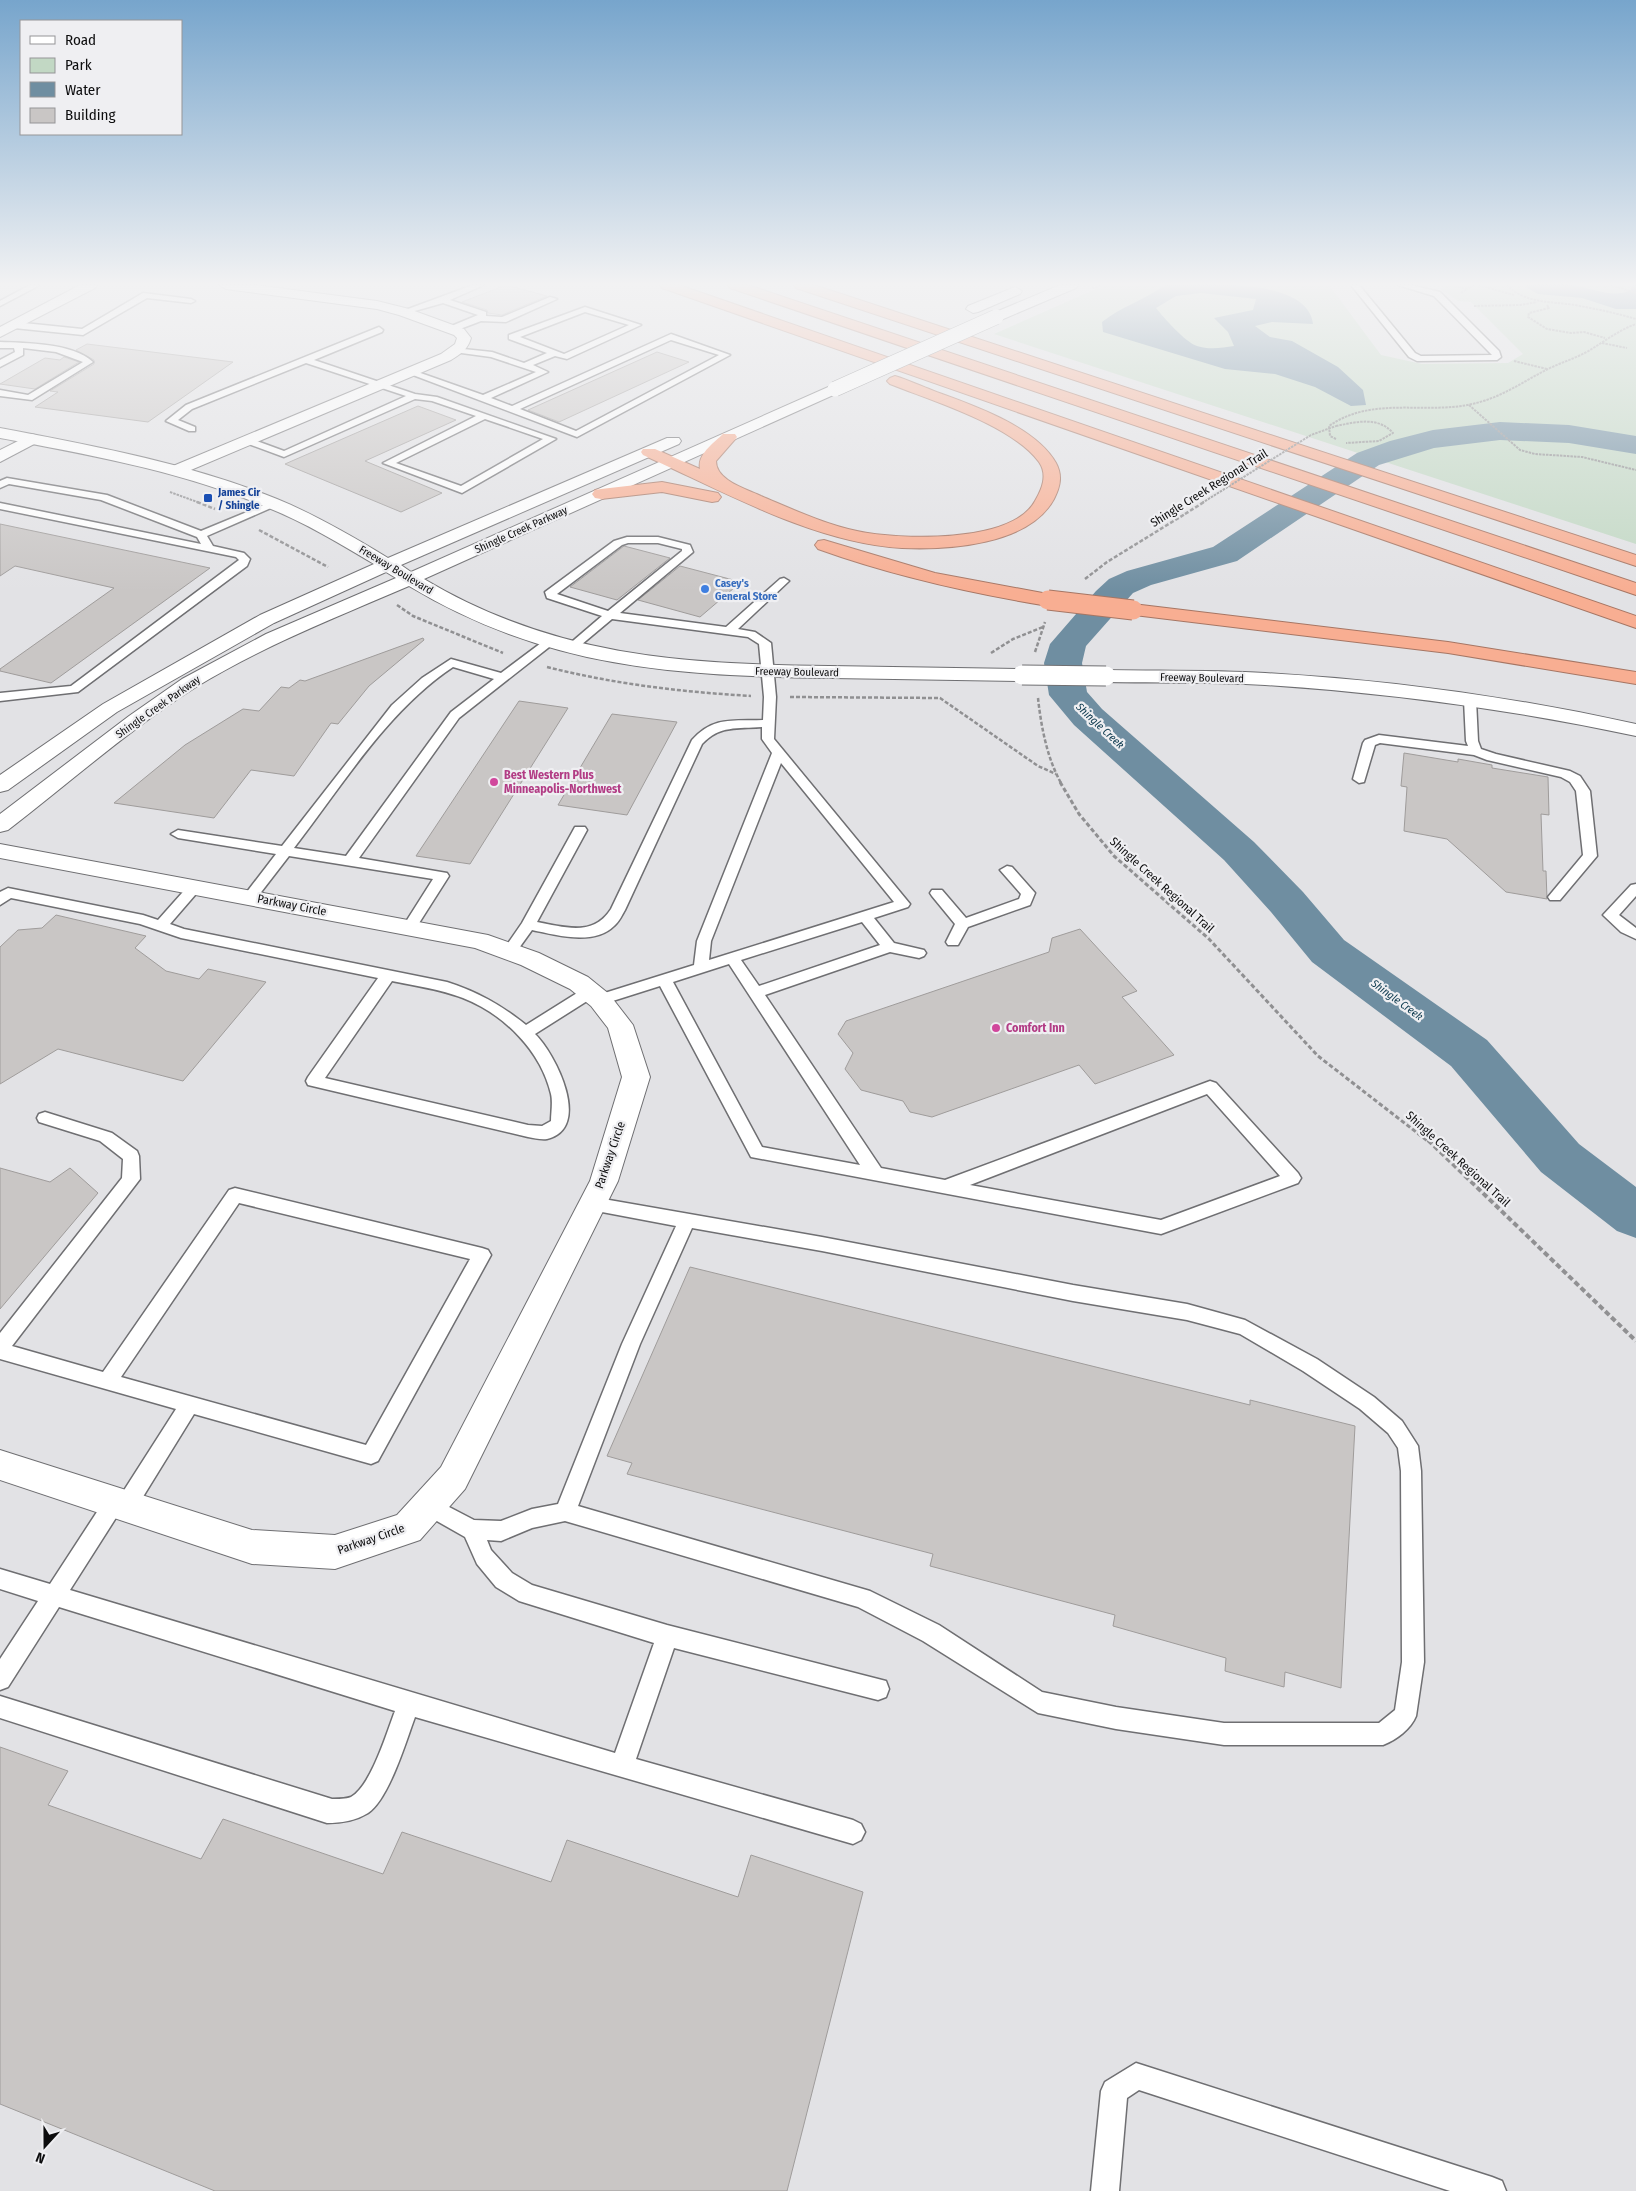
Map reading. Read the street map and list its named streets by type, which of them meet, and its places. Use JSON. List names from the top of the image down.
{
  "streets": {
    "street": ["Shingle Creek Parkway", "Freeway Boulevard", "Parkway Circle"],
    "path": ["Shingle Creek Regional Trail"]
  },
  "crossings": [
    ["Shingle Creek Parkway", "Freeway Boulevard"]
  ],
  "water": ["Shingle Creek"],
  "places": {
    "transit": ["James Cir / Shingle"],
    "other": ["Casey's General Store", "Best Western Plus Minneapolis-Northwest", "Comfort Inn"]
  },
  "legend": [
    "Road",
    "Park",
    "Water",
    "Building"
  ],
  "north": "bottom"
}
